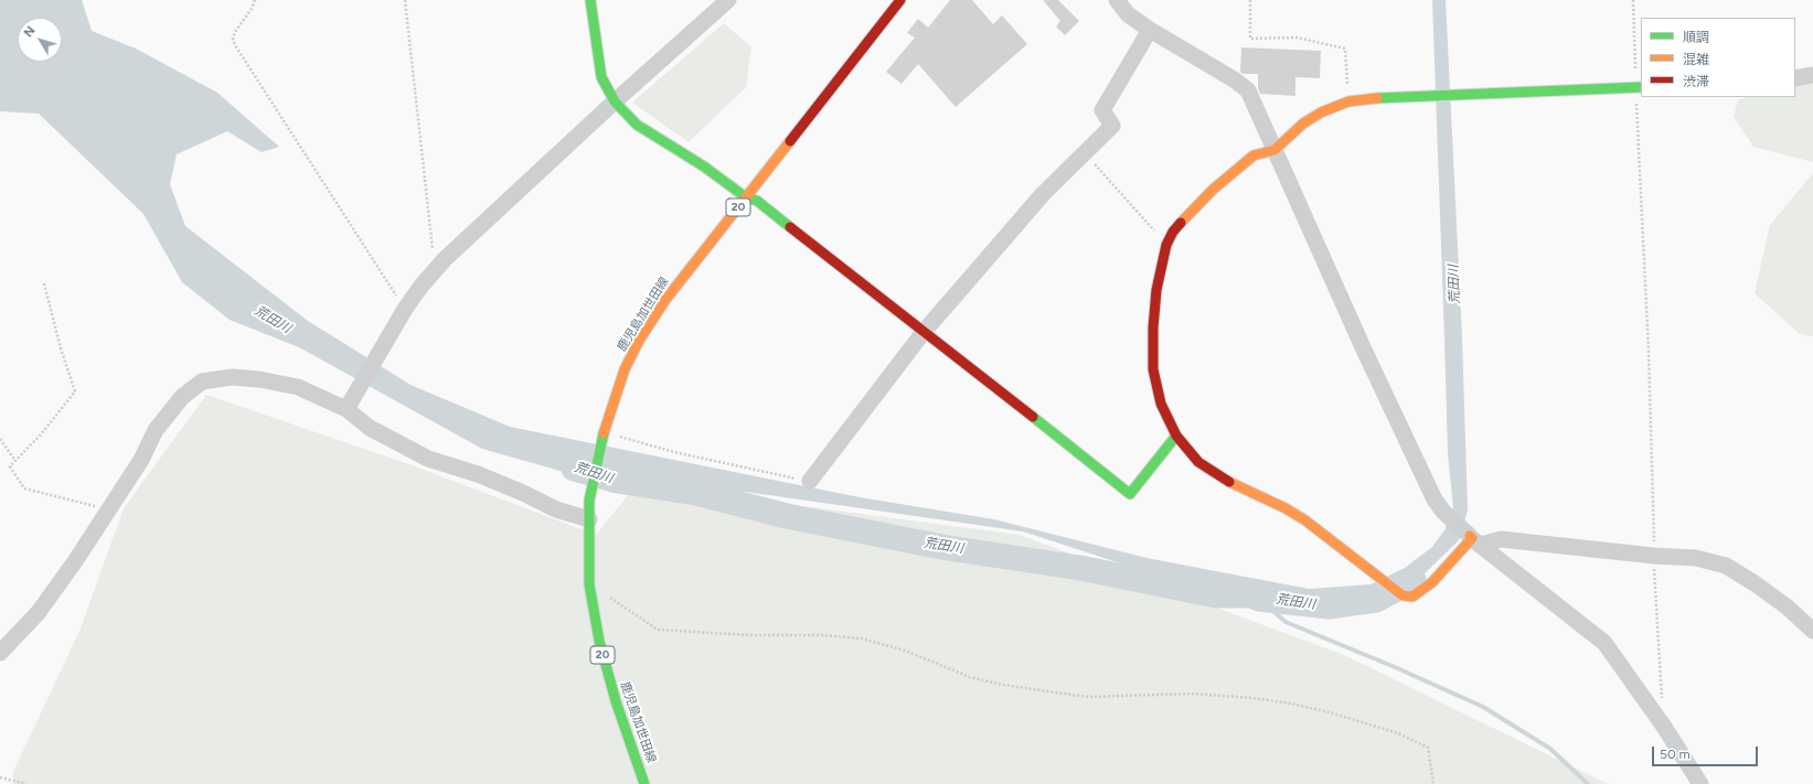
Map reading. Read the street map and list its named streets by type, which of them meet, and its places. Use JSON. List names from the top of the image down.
{
  "streets": {
    "street": ["20", "鹿児島加世田線"]
  },
  "water": ["荒田川"],
  "legend": ["順調", "混雑", "渋滞"],
  "scale_bar": "50 m",
  "north": "top left"
}
